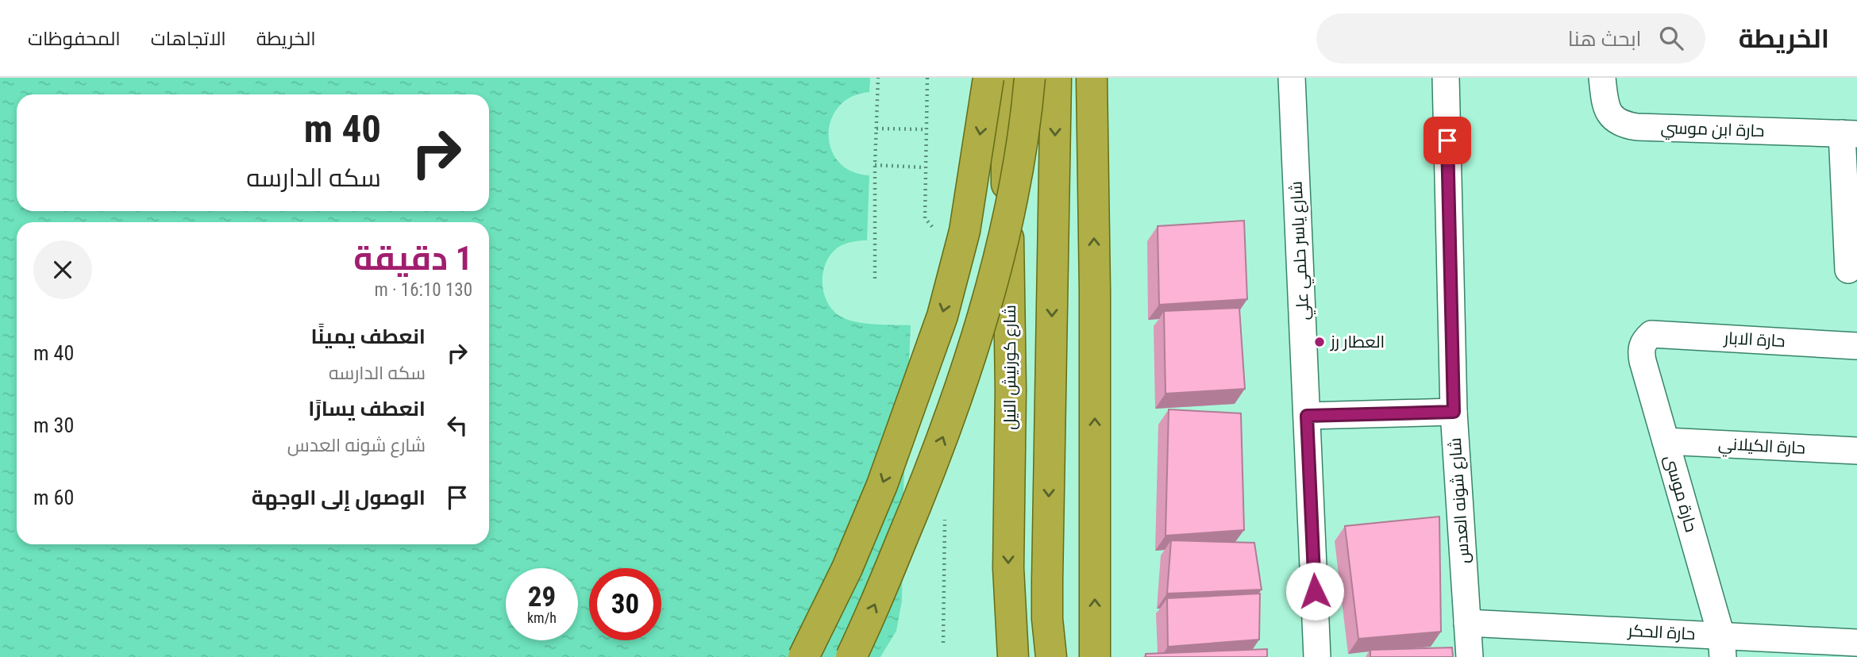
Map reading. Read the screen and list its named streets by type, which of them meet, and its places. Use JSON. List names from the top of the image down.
{
  "streets": {
    "highway": ["شارع كورنيش النيل"],
    "street": [
      "حارة ابن موسي",
      "شارع ياسر حلمي علي",
      "حارة الابار",
      "حارة الكيلاني",
      "حارة موسى",
      "شارع شونه العدس",
      "حارة الحكر"
    ]
  },
  "crossings": [
    ["حارة الابار", "حارة موسى"],
    ["حارة الكيلاني", "حارة موسى"],
    ["حارة موسى", "حارة الحكر"],
    ["شارع شونه العدس", "حارة الحكر"]
  ],
  "places": ["العطار رز"],
  "page": {
    "header": "الخريطة",
    "search": "ابحث هنا",
    "nav": ["الخريطة", "الاتجاهات", "المحفوظات"],
    "turn": ["40 m", "سكه الدارسه"],
    "heading": ["1 دقيقة", "130 m · 16:10"],
    "list": [
      {
        "name": "انعطف يمينًا",
        "note": "سكه الدارسه",
        "value": "40 m"
      },
      {
        "name": "انعطف يسارًا",
        "note": "شارع شونه العدس",
        "value": "30 m"
      },
      {
        "name": "الوصول إلى الوجهة",
        "value": "60 m"
      }
    ],
    "speed": "29 km/h",
    "limit": "30"
  }
}
